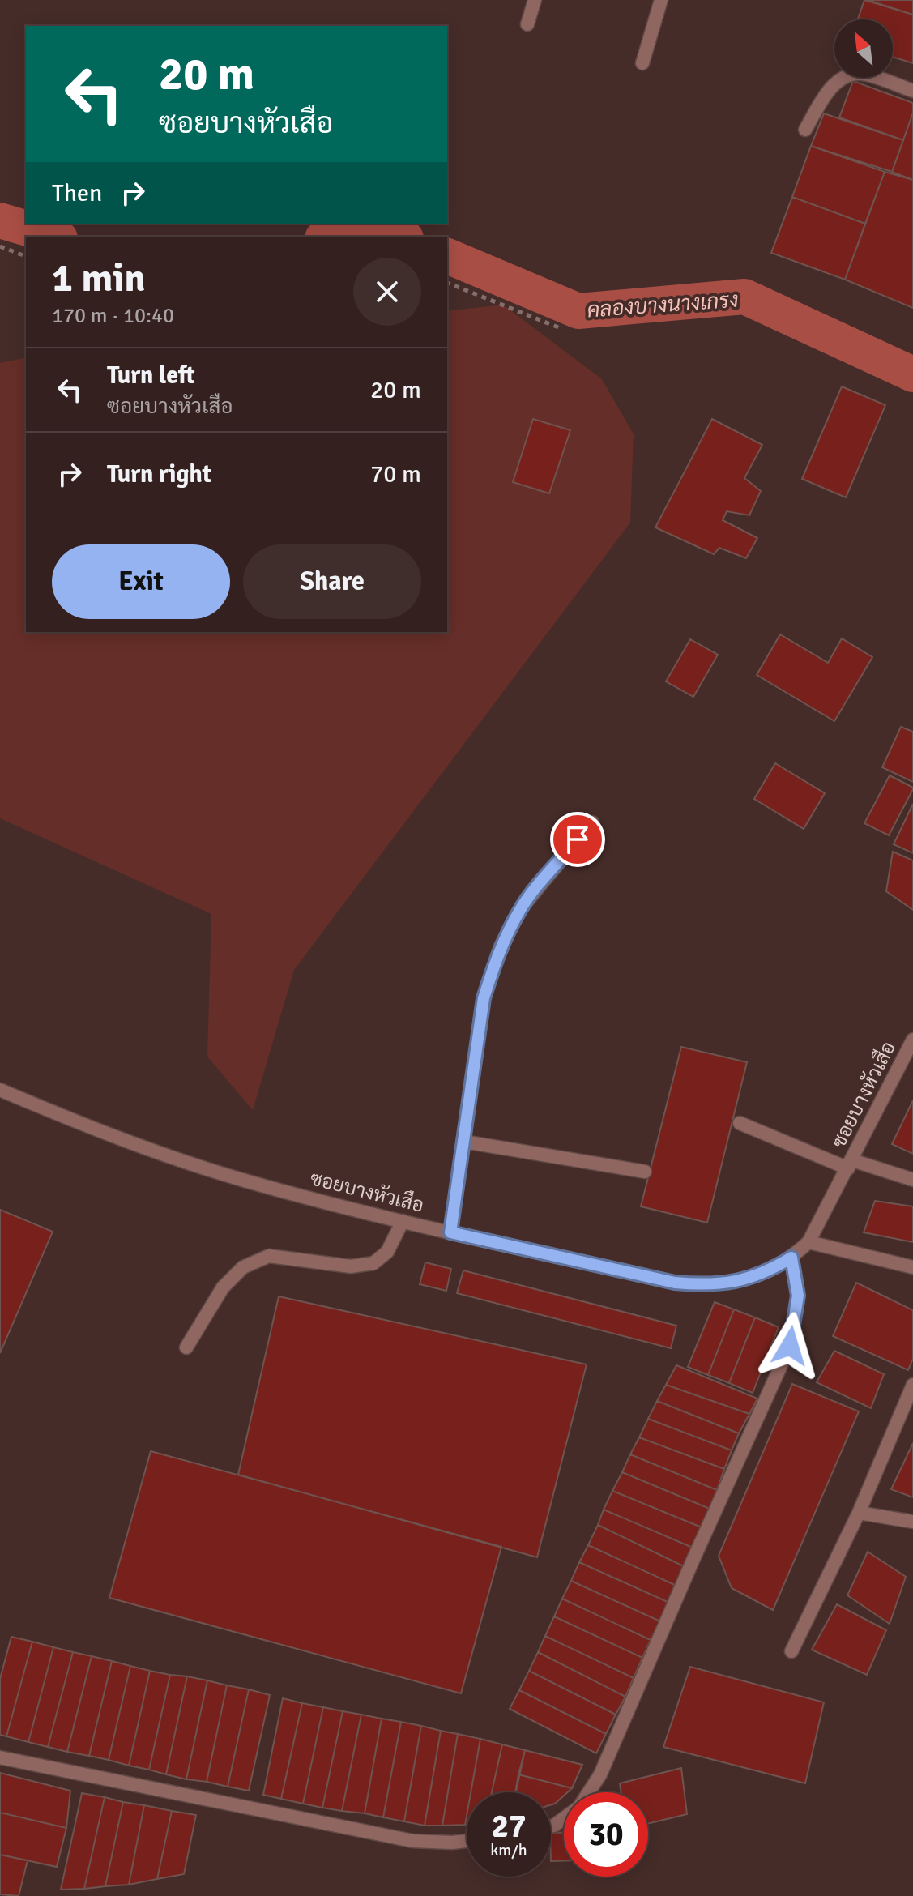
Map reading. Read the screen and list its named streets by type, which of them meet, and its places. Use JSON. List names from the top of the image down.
{
  "streets": {
    "street": ["ซอยบางหัวเสือ"]
  },
  "water": ["คลองบางนางเกรง"],
  "north": "top left",
  "page": {
    "turn": ["20 m", "ซอยบางหัวเสือ"],
    "then": "Then",
    "heading": ["1 min", "170 m · 10:40"],
    "list": [
      {
        "name": "Turn left",
        "note": "ซอยบางหัวเสือ",
        "value": "20 m"
      },
      {
        "name": "Turn right",
        "value": "70 m"
      }
    ],
    "buttons": ["Exit", "Share"],
    "speed": "27 km/h",
    "limit": "30"
  }
}
